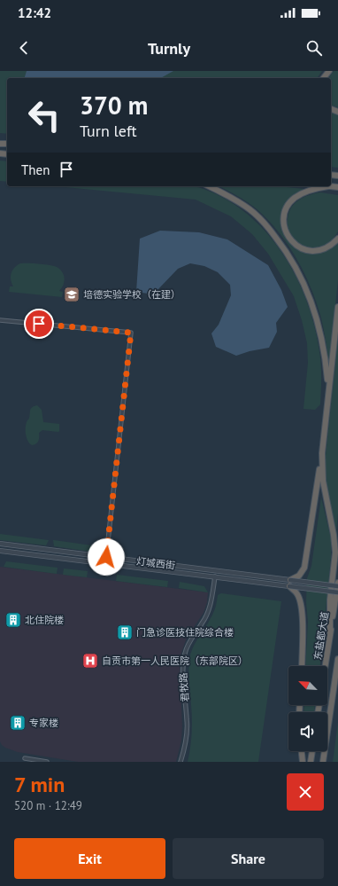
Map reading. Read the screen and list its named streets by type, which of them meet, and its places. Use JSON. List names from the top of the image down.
{
  "streets": {
    "highway": ["东盐都大道"],
    "street": ["灯城西街", "君牧路"]
  },
  "crossings": [
    ["灯城西街", "君牧路"]
  ],
  "places": {
    "school or university": ["培德实验学校（在建）"],
    "building": ["北住院楼", "门急诊医技住院综合楼", "专家楼"],
    "hospital": ["自贡市第一人民医院（东部院区）"]
  },
  "north": "top left",
  "page": {
    "status": "12:42",
    "header": "Turnly",
    "turn": ["370 m", "Turn left"],
    "then": "Then",
    "heading": ["7 min", "520 m · 12:49"],
    "buttons": ["Exit", "Share"]
  }
}
